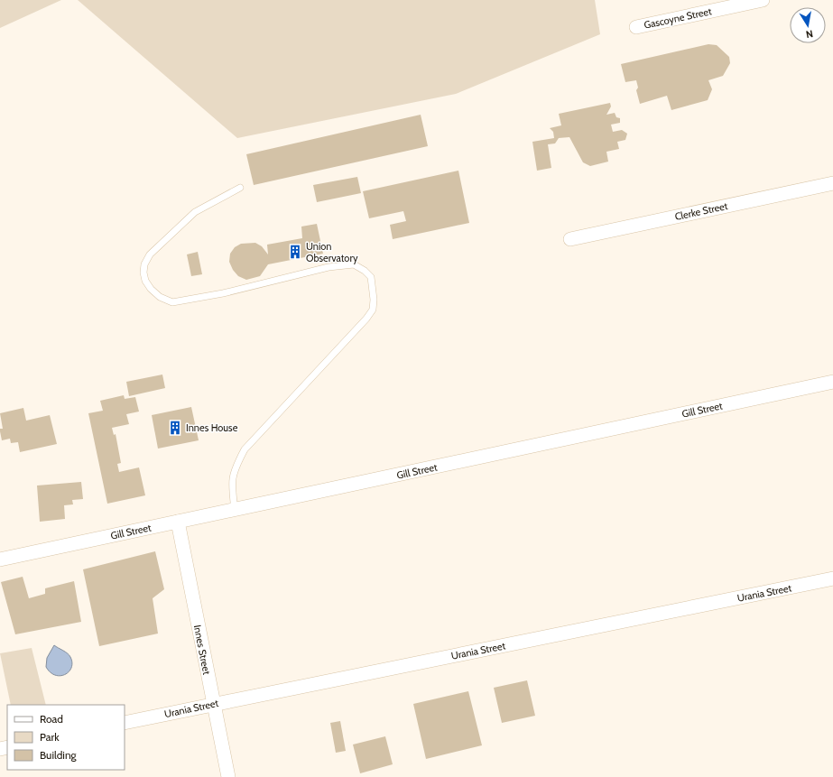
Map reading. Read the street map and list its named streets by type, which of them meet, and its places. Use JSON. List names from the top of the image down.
{
  "streets": {
    "street": [
      "Gascoyne Street",
      "Clerke Street",
      "Gill Street",
      "Urania Street",
      "Innes Street"
    ]
  },
  "crossings": [
    ["Gill Street", "Innes Street"],
    ["Urania Street", "Innes Street"]
  ],
  "places": {
    "building": ["Union Observatory", "Innes House"]
  },
  "legend": ["Road", "Park", "Building"],
  "north": "bottom"
}
